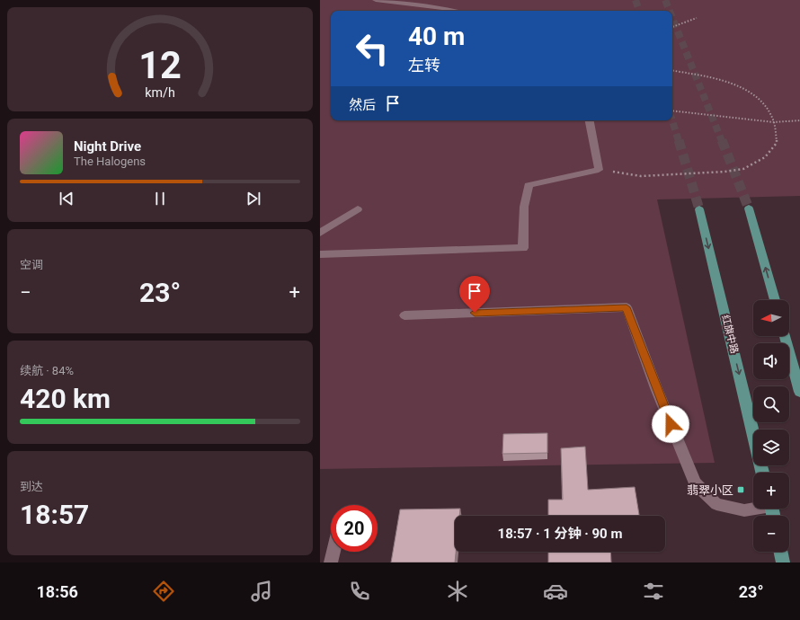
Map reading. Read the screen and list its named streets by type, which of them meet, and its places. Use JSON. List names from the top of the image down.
{
  "streets": {
    "main road": ["红旗中路"]
  },
  "places": {
    "transit": ["翡翠小区"]
  },
  "north": "left",
  "page": {
    "turn": ["40 m", "左转"],
    "then": "然后",
    "song": ["Night Drive", "The Halogens"],
    "tile": [
      "空调",
      ["续航 · 84%", "420 km"],
      ["到达", "18:57"]
    ],
    "heat": ["−", "23°", "+"],
    "map_buttons": ["+", "−"],
    "limit": "20",
    "trip": "18:57 · 1 分钟 · 90 m",
    "tabs": ["18:56", "23°"],
    "gauge": ["12", "km/h"]
  }
}
